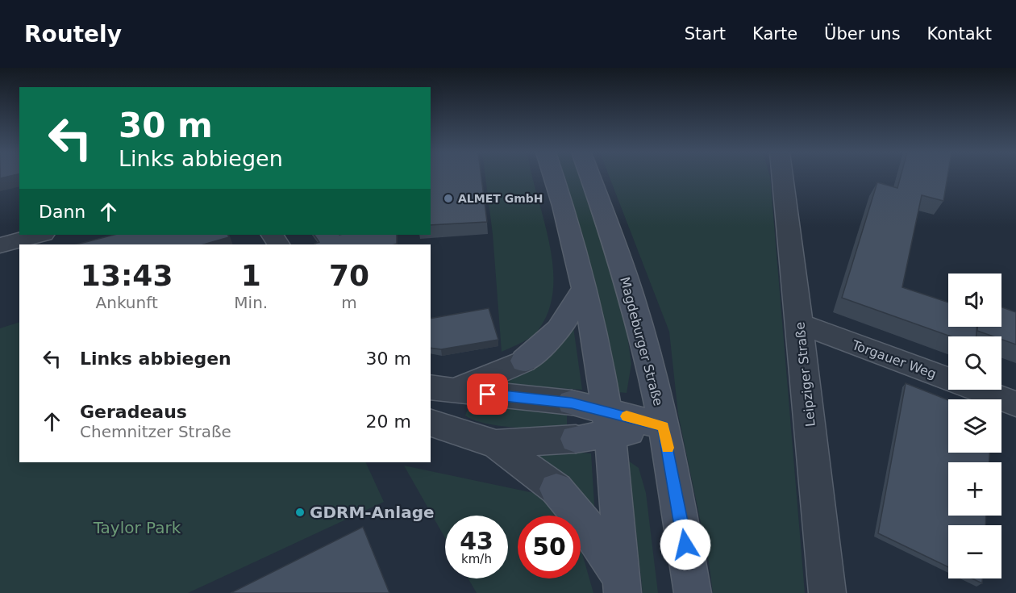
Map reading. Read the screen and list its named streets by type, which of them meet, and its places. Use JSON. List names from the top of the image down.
{
  "streets": {
    "main road": ["Magdeburger Straße"],
    "street": ["Torgauer Weg", "Leipziger Straße"]
  },
  "crossings": [
    ["Torgauer Weg", "Leipziger Straße"]
  ],
  "parks": ["Taylor Park"],
  "places": ["ALMET GmbH", "GDRM-Anlage"],
  "page": {
    "header": "Routely",
    "nav": [
      "Start",
      "Karte",
      "Über uns",
      "Kontakt"
    ],
    "turn": ["30 m", "Links abbiegen"],
    "then": "Dann",
    "eta": [
      "13:43",
      "Ankunft",
      "1",
      "Min.",
      "70",
      "m"
    ],
    "map_buttons": ["+", "−"],
    "list": [
      {
        "name": "Links abbiegen",
        "value": "30 m"
      },
      {
        "name": "Geradeaus",
        "note": "Chemnitzer Straße",
        "value": "20 m"
      }
    ],
    "speed": "43 km/h",
    "limit": "50"
  }
}
